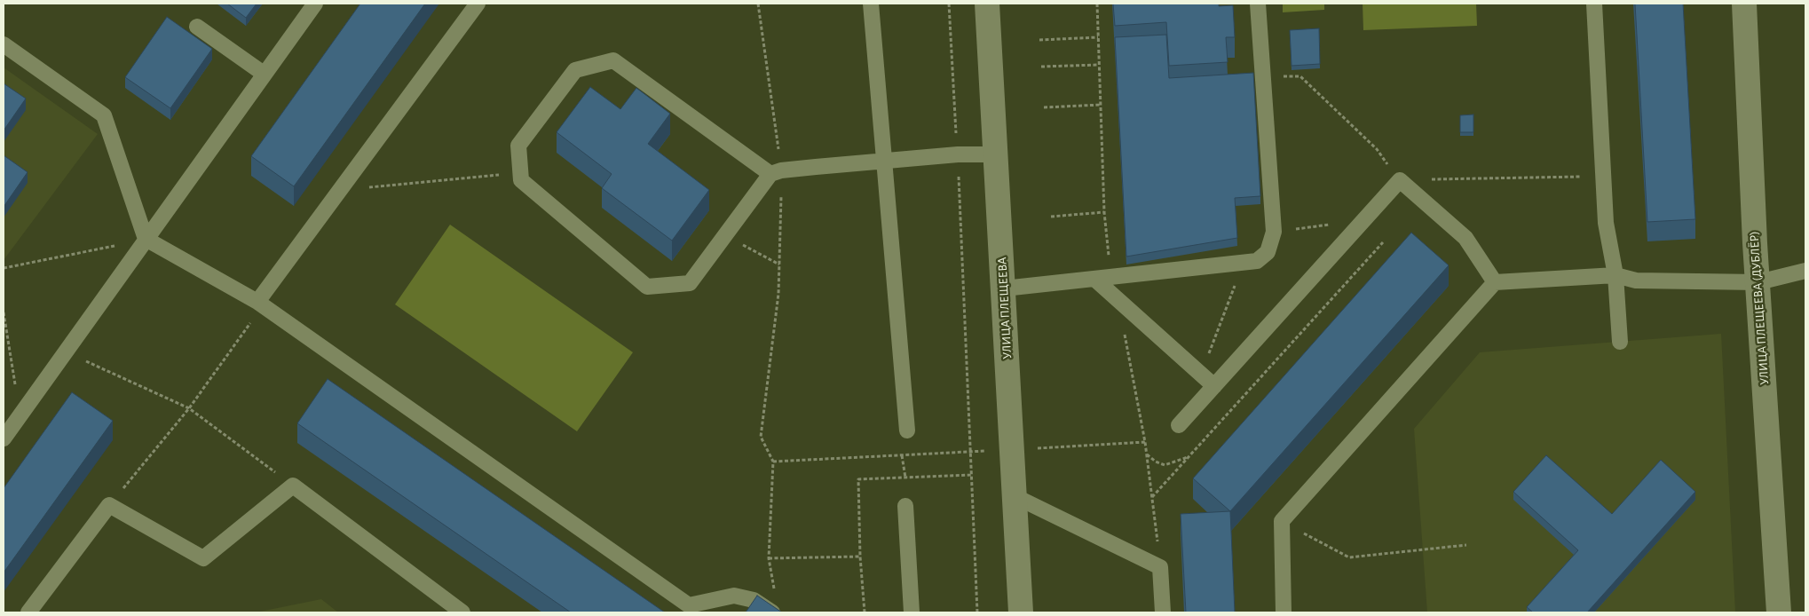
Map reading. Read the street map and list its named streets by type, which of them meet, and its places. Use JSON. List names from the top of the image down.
{
  "streets": {
    "main road": ["УЛИЦА ПЛЕЩЕЕВА", "УЛИЦА ПЛЕЩЕЕВА (ДУБЛЁР)"]
  }
}
